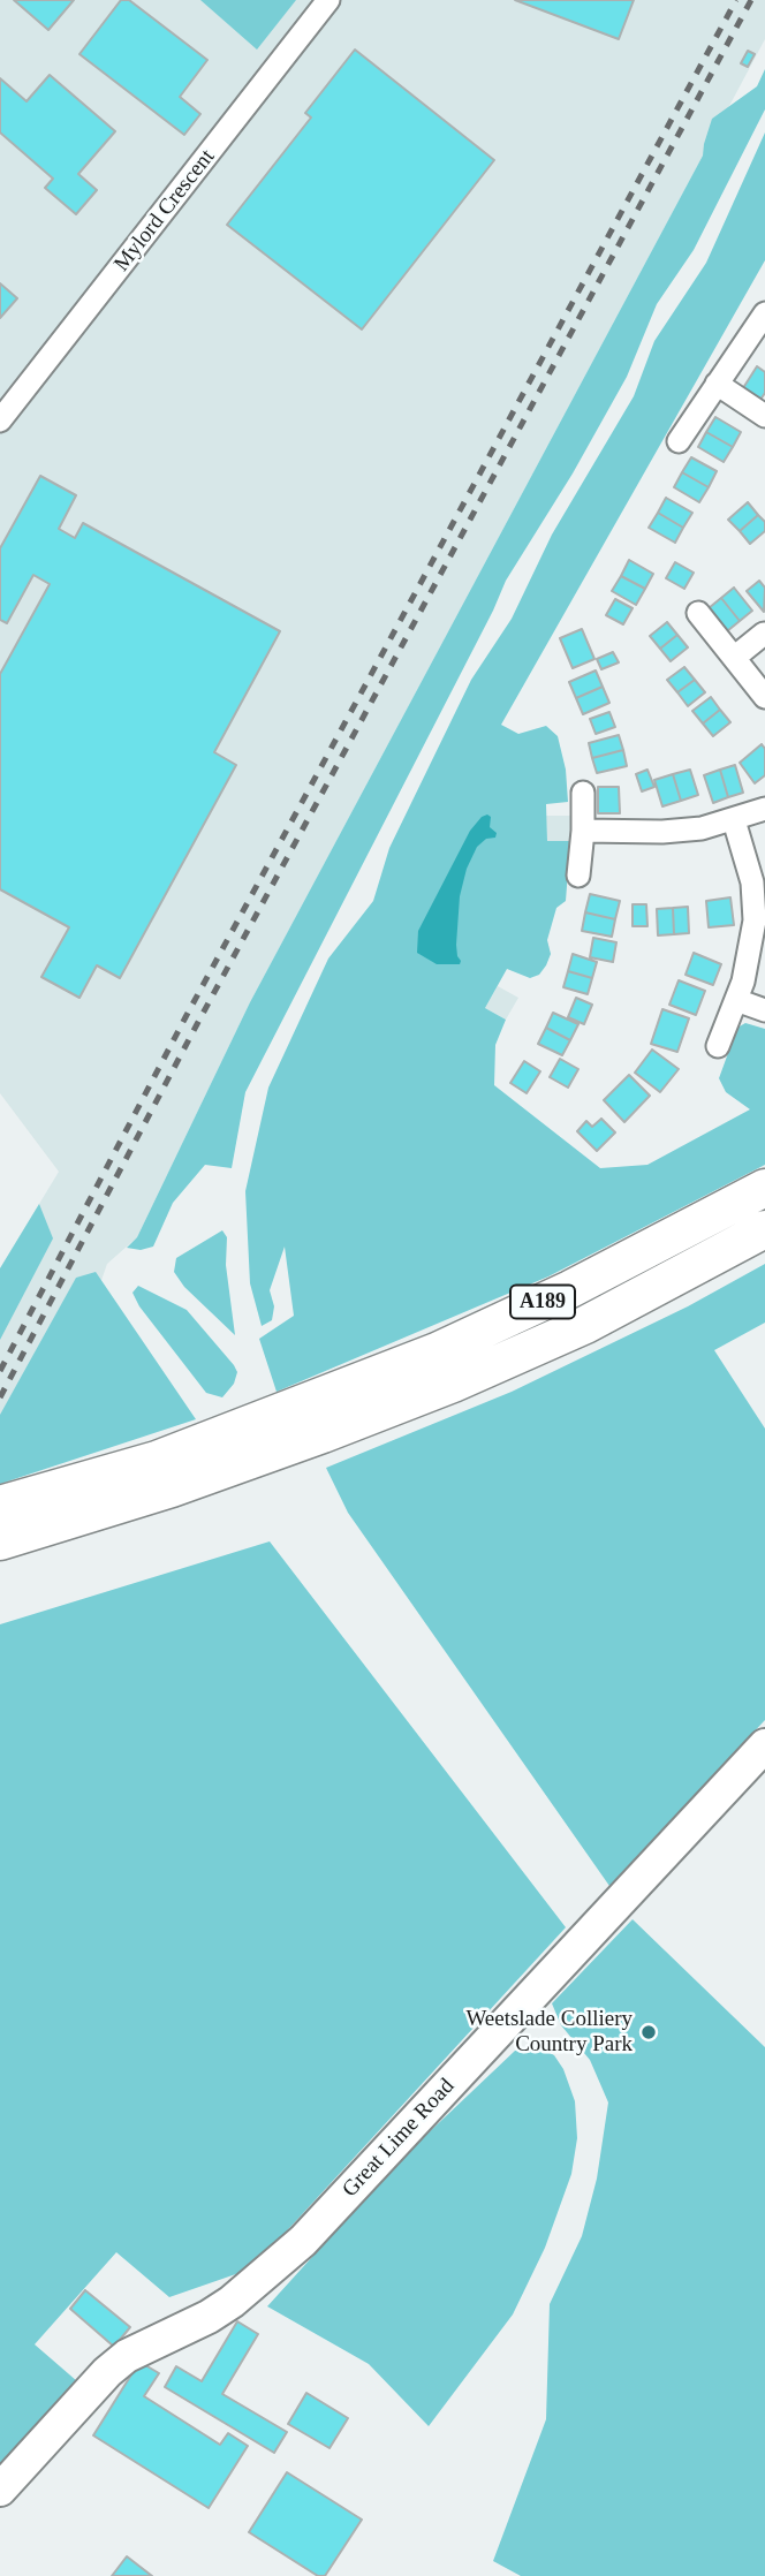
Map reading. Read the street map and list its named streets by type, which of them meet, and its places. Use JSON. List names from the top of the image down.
{
  "streets": {
    "main road": ["A189", "Great Lime Road"],
    "street": ["Mylord Crescent"]
  },
  "places": ["Weetslade Colliery Country Park"]
}
